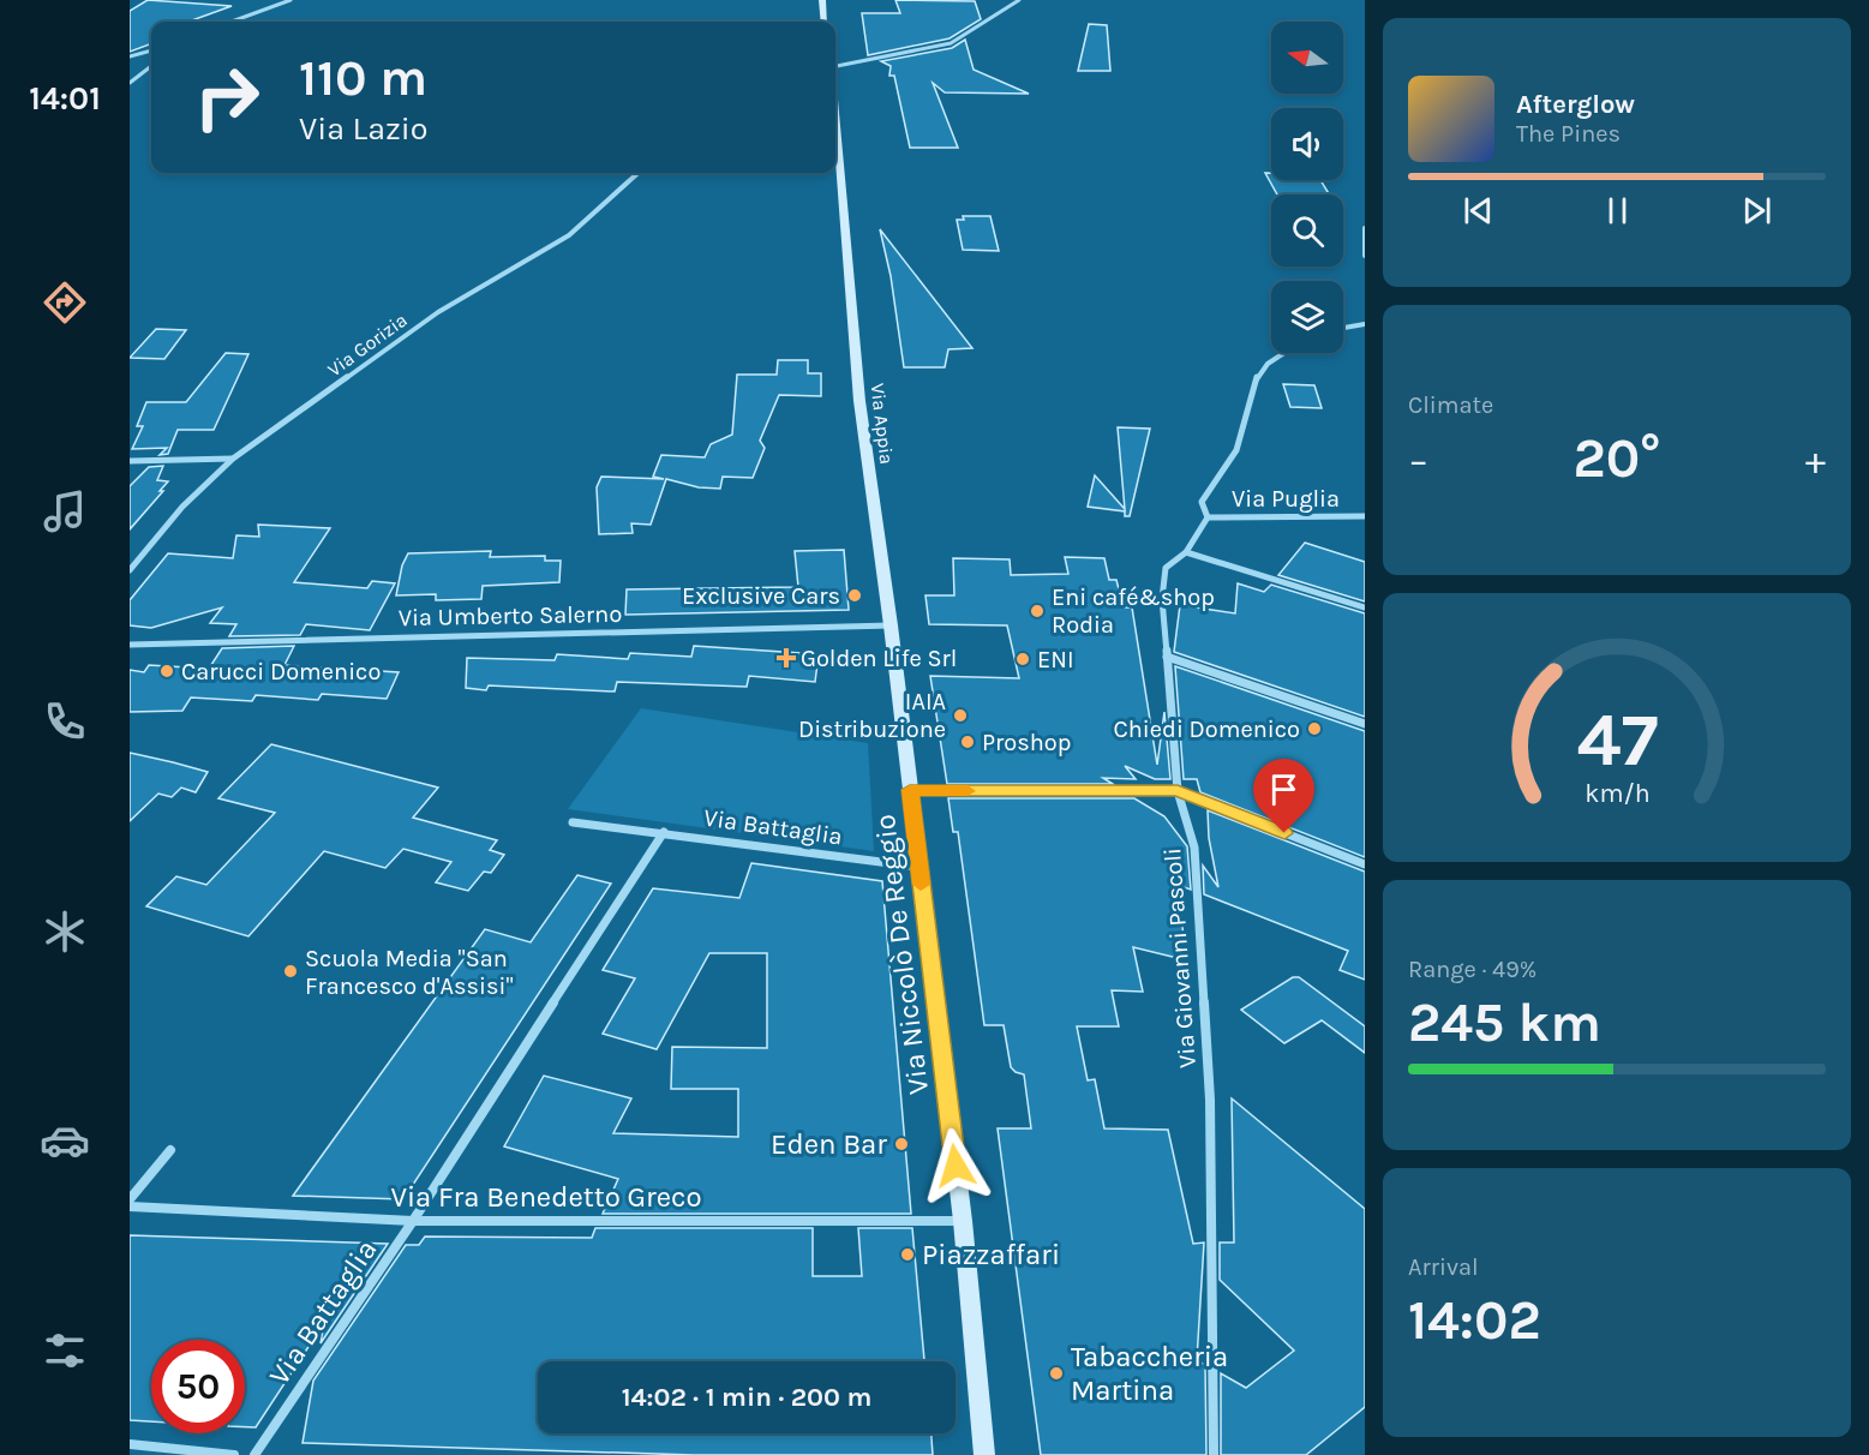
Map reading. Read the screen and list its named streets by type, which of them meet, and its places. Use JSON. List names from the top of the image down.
{
  "streets": {
    "main road": ["Via Appia", "Via Niccolò De Reggio"],
    "street": [
      "Via Gorizia",
      "Via Puglia",
      "Via Umberto Salerno",
      "Via Battaglia",
      "Via Giovanni Pascoli",
      "Via Fra Benedetto Greco"
    ]
  },
  "crossings": [
    ["Via Appia", "Via Umberto Salerno"],
    ["Via Appia", "Via Niccolò De Reggio"],
    ["Via Puglia", "Via Giovanni Pascoli"],
    ["Via Battaglia", "Via Niccolò De Reggio"],
    ["Via Battaglia", "Via Fra Benedetto Greco"],
    ["Via Niccolò De Reggio", "Via Fra Benedetto Greco"]
  ],
  "places": {
    "other": [
      "Exclusive Cars",
      "Eni café&shop Rodia",
      "ENI",
      "Carucci Domenico",
      "IAIA Distribuzione",
      "Chiedi Domenico",
      "Proshop",
      "Scuola Media \"San Francesco d'Assisi\"",
      "Eden Bar",
      "Piazzaffari",
      "Tabaccheria Martina"
    ],
    "health": ["Golden Life Srl"]
  },
  "north": "left",
  "page": {
    "tabs": "14:01",
    "turn": ["110 m", "Via Lazio"],
    "song": ["Afterglow", "The Pines"],
    "tile": [
      "Climate",
      ["Range · 49%", "245 km"],
      ["Arrival", "14:02"]
    ],
    "heat": ["−", "20°", "+"],
    "limit": "50",
    "trip": "14:02 · 1 min · 200 m",
    "gauge": ["47", "km/h"]
  }
}
